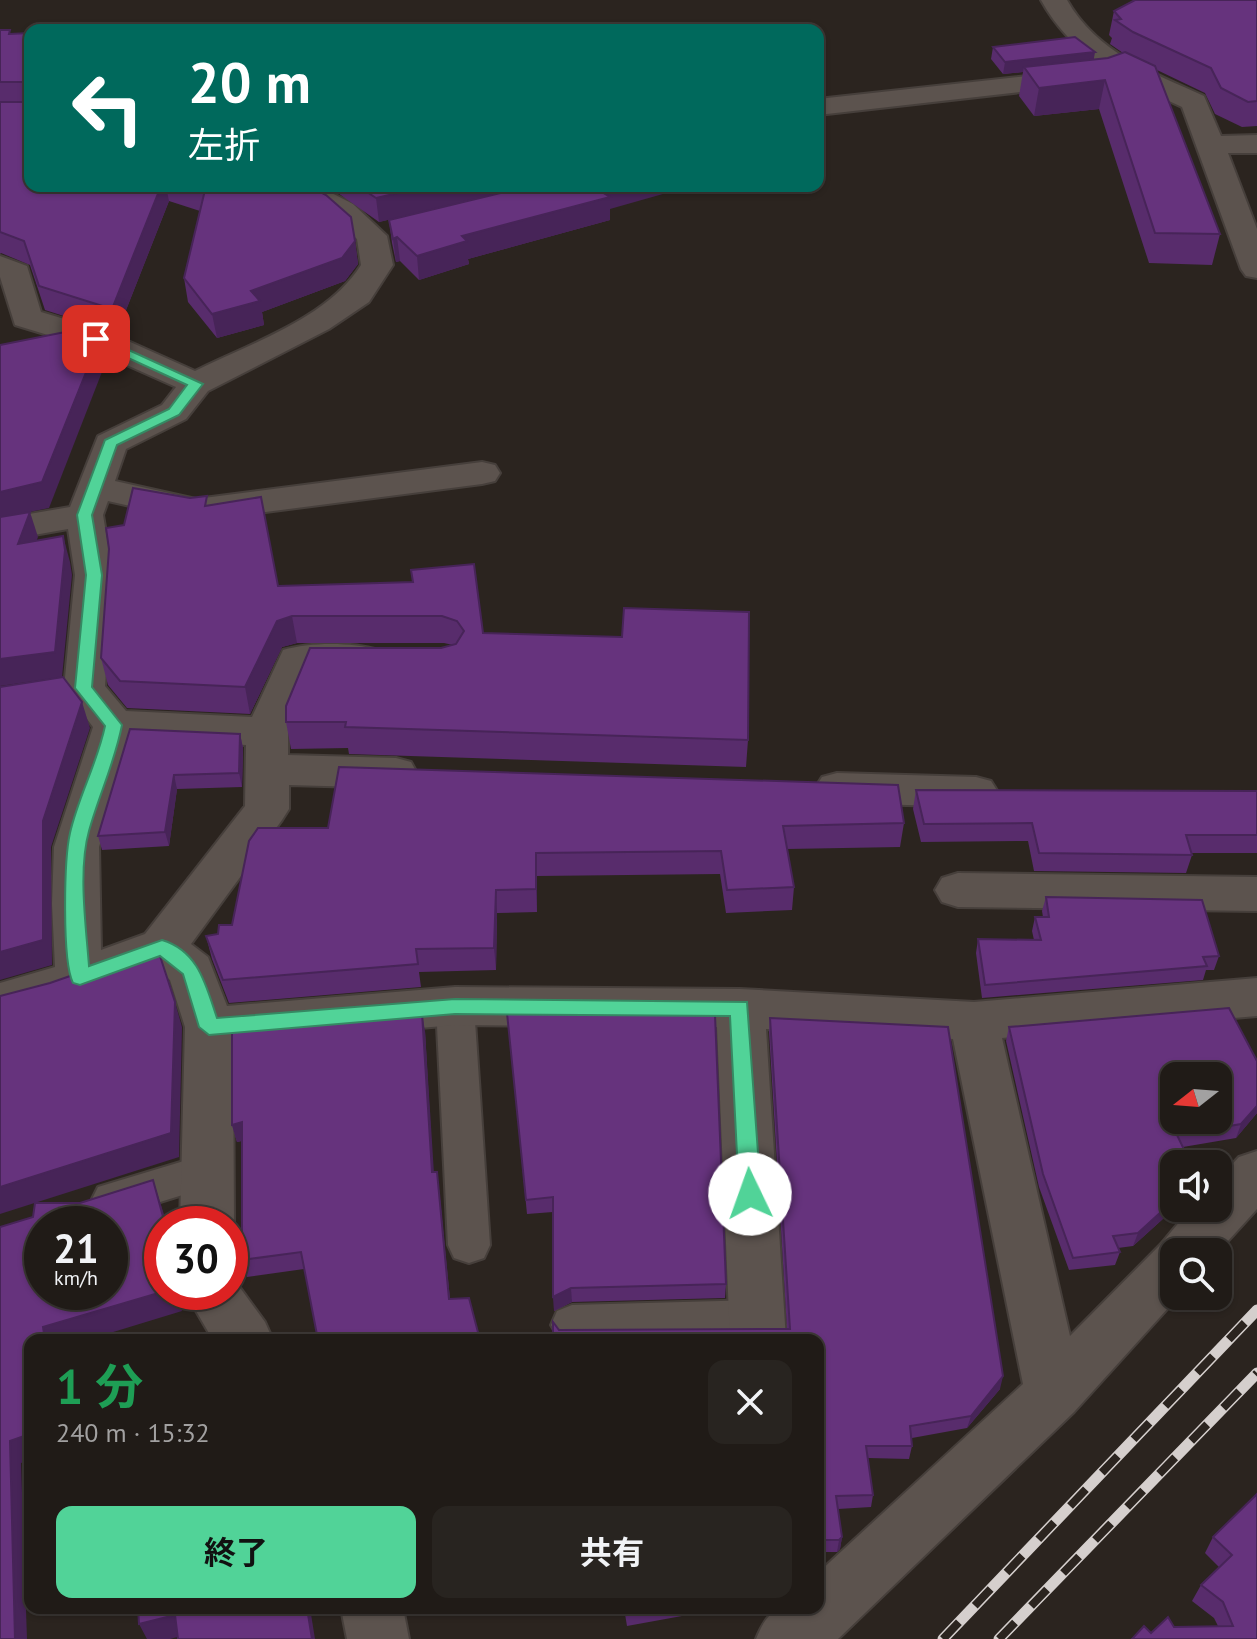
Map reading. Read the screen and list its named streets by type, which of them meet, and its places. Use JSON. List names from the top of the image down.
{
  "north": "left",
  "page": {
    "turn": ["20 m", "左折"],
    "speed": "21 km/h",
    "limit": "30",
    "heading": ["1 分", "240 m · 15:32"],
    "buttons": ["終了", "共有"]
  }
}
